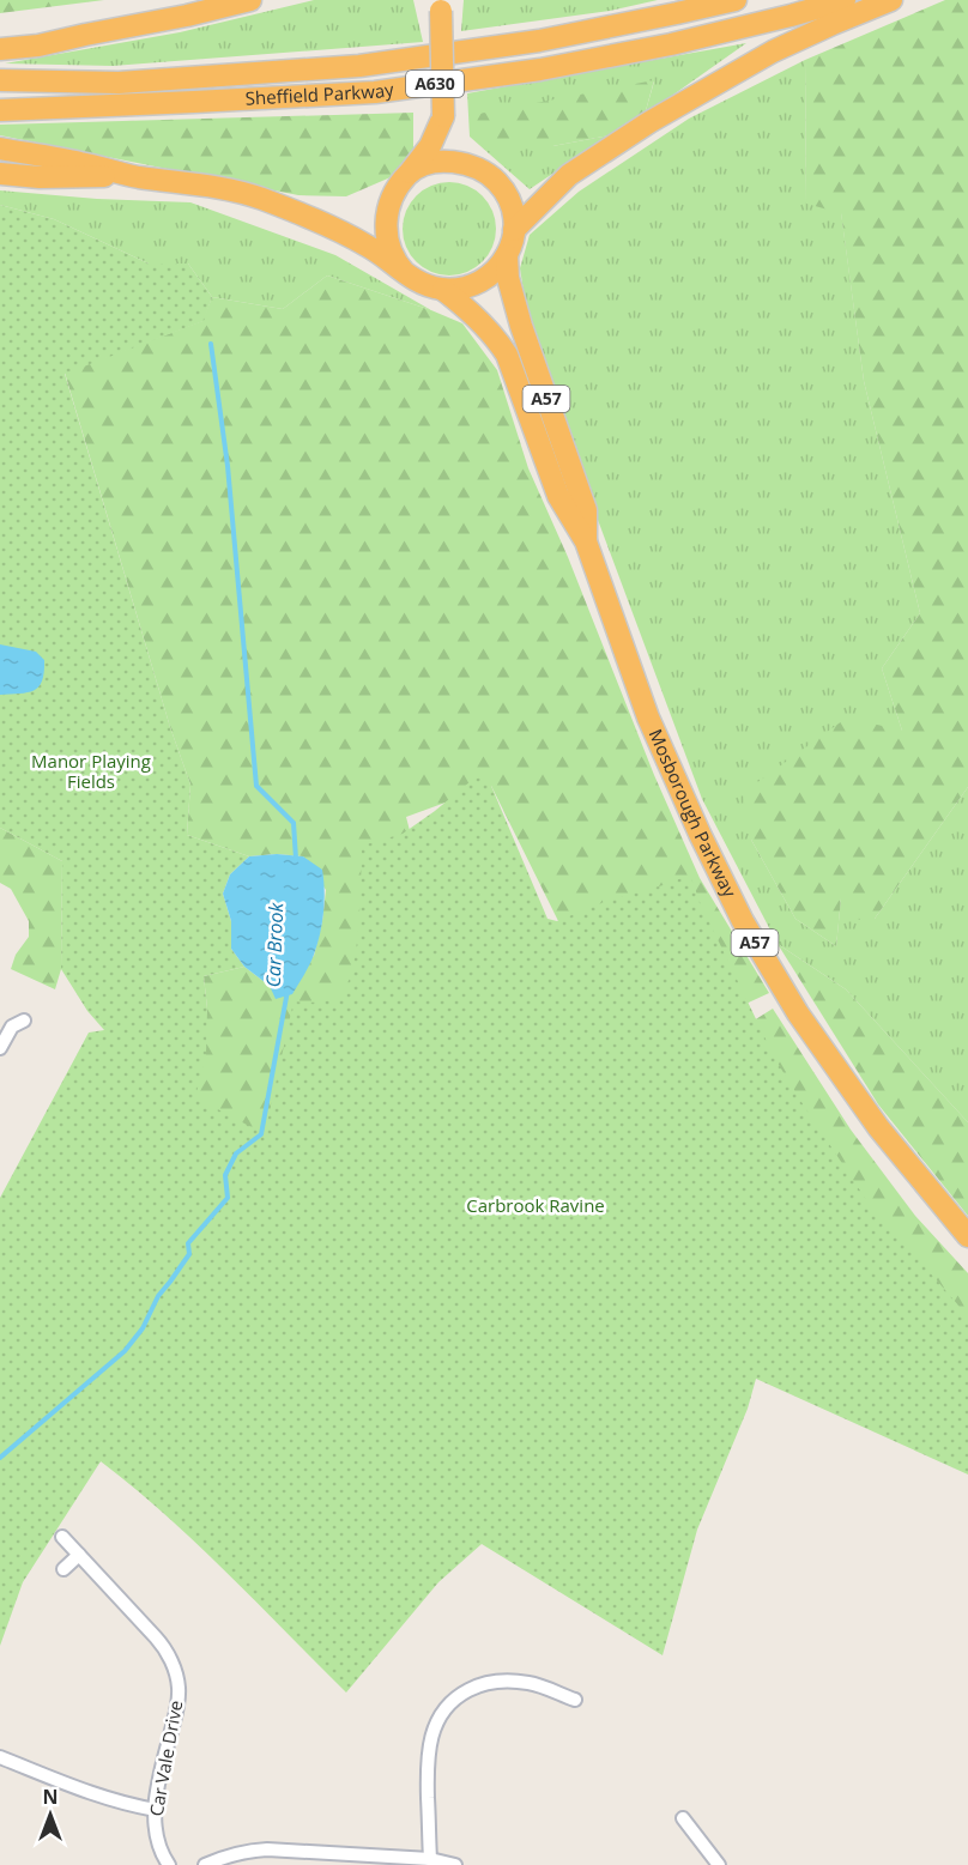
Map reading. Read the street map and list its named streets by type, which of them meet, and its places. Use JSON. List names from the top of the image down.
{
  "streets": {
    "highway": [
      "A630",
      "Sheffield Parkway",
      "A57",
      "Mosborough Parkway"
    ],
    "street": ["Car Vale Drive"]
  },
  "crossings": [
    ["A57", "Mosborough Parkway"]
  ],
  "water": ["Car Brook"],
  "parks": ["Manor Playing Fields", "Carbrook Ravine"],
  "north": "top"
}
